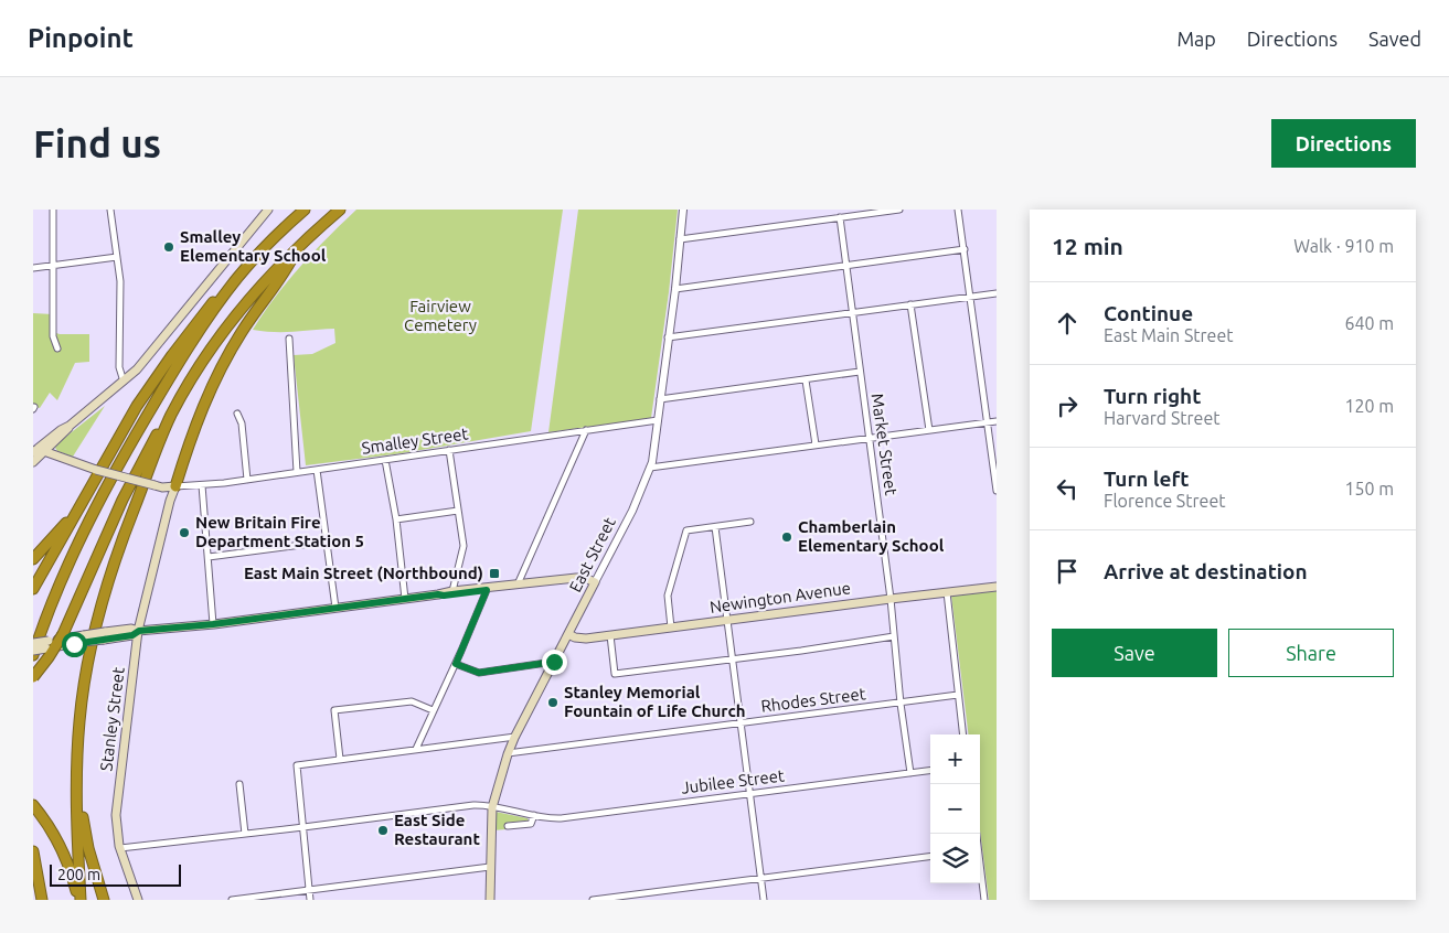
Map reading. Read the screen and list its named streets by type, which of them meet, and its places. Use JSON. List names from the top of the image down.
{
  "streets": {
    "main road": ["East Street", "Newington Avenue", "Stanley Street"],
    "street": [
      "Smalley Street",
      "Market Street",
      "Rhodes Street",
      "Jubilee Street"
    ]
  },
  "crossings": [
    ["Smalley Street", "East Street"],
    ["Smalley Street", "Stanley Street"],
    ["Market Street", "Newington Avenue"],
    ["Market Street", "Rhodes Street"],
    ["Market Street", "Jubilee Street"],
    ["East Street", "Newington Avenue"],
    ["East Street", "Rhodes Street"],
    ["East Street", "Jubilee Street"],
    ["Stanley Street", "Jubilee Street"]
  ],
  "parks": ["Fairview Cemetery"],
  "places": {
    "other": [
      "Smalley Elementary School",
      "New Britain Fire Department Station 5",
      "Chamberlain Elementary School",
      "Stanley Memorial Fountain of Life Church",
      "East Side Restaurant"
    ],
    "transit": ["East Main Street (Northbound)"]
  },
  "scale_bar": "200 m",
  "page": {
    "header": "Pinpoint",
    "nav": ["Map", "Directions", "Saved"],
    "buttons": [
      "Directions",
      ["Save", "Share"]
    ],
    "title": "Find us",
    "heading": ["12 min", "Walk · 910 m"],
    "list": [
      ["Continue", "East Main Street", "640 m"],
      ["Turn right", "Harvard Street", "120 m"],
      ["Turn left", "Florence Street", "150 m"],
      "Arrive at destination"
    ],
    "map_buttons": ["+", "−"],
    "scale": "200 m"
  }
}
